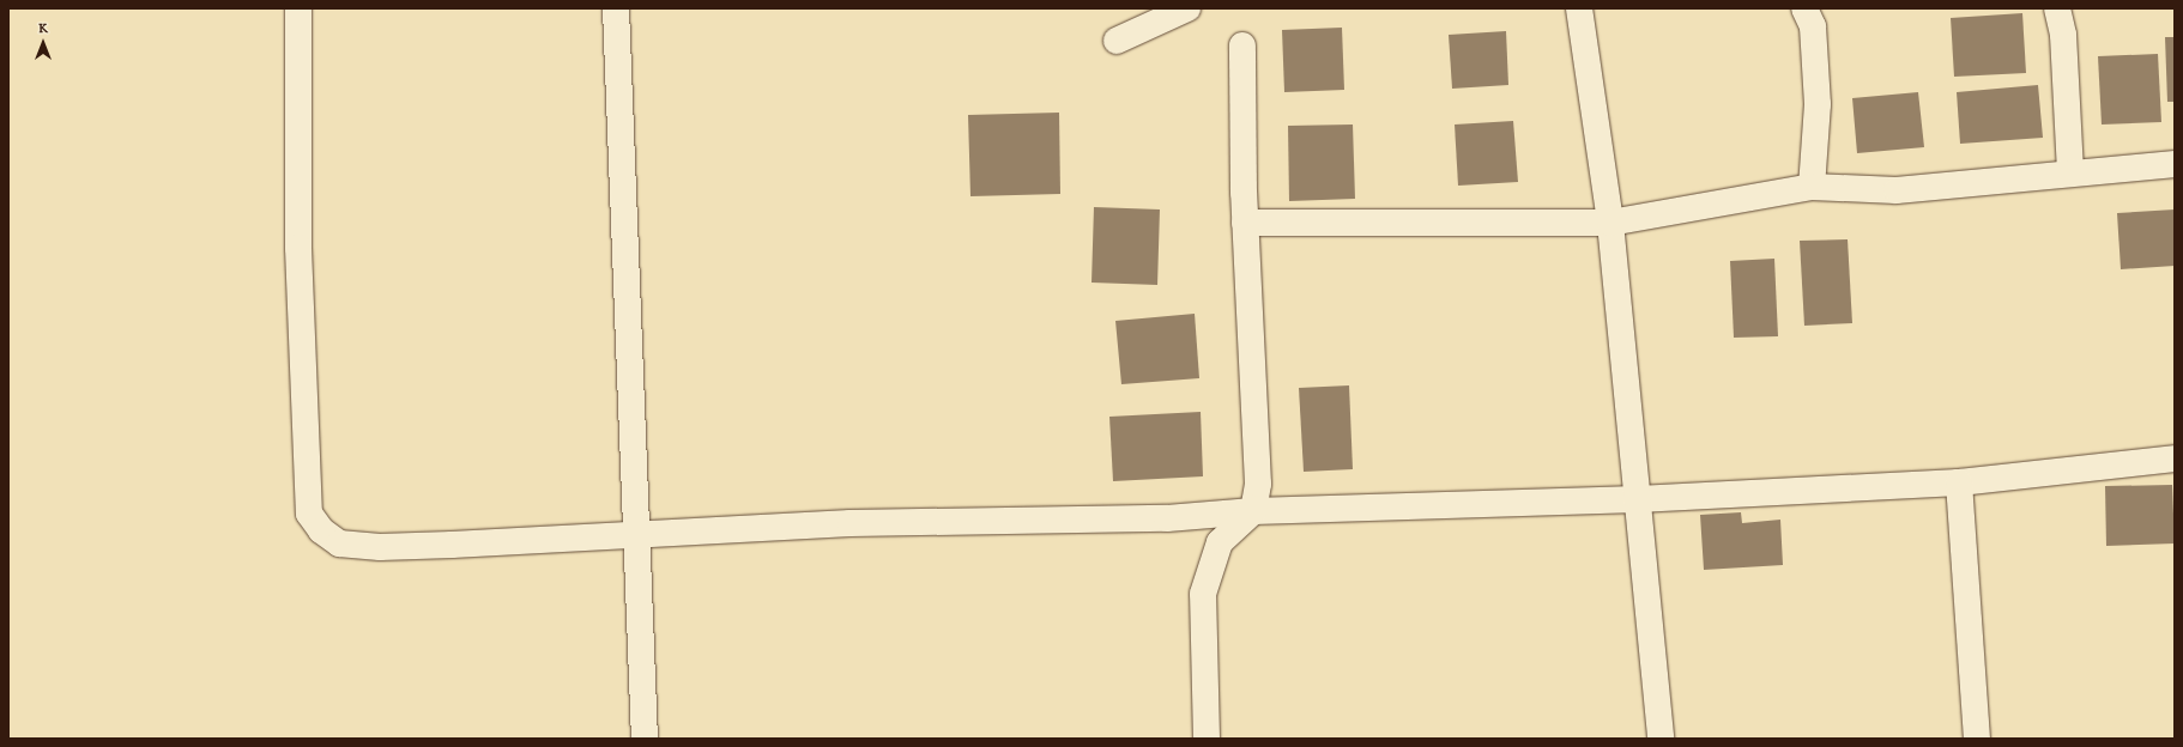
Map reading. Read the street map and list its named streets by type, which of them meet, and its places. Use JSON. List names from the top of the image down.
{
  "north": "top"
}
